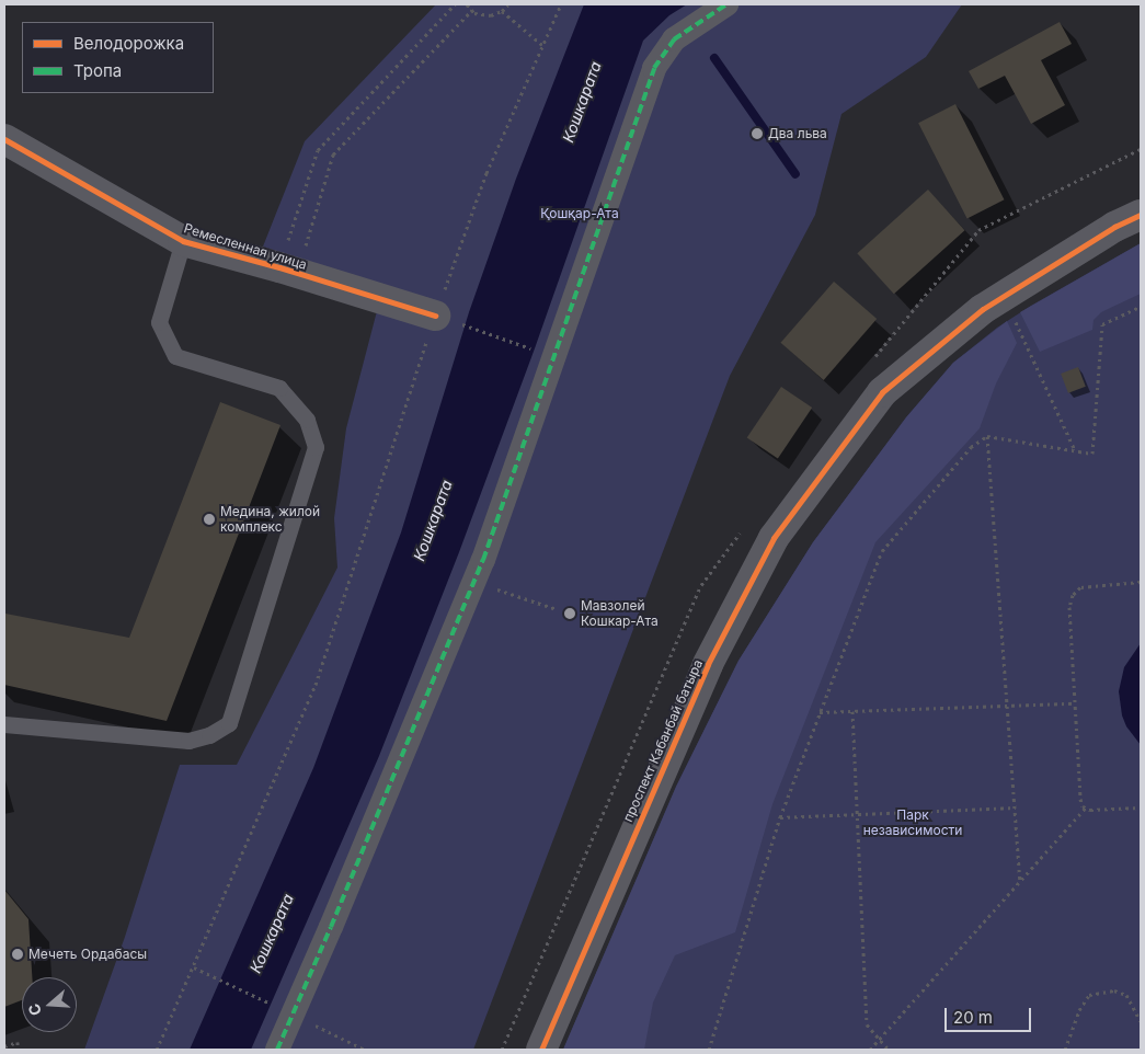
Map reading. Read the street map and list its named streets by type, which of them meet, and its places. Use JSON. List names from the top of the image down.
{
  "streets": {
    "street": ["Ремесленная улица", "проспект Кабанбай батыра"]
  },
  "water": ["Кошкарата"],
  "parks": ["Қошқар-Ата", "Парк независимости"],
  "places": [
    "Два льва",
    "Медина, жилой комплекс",
    "Мавзолей Кошкар-Ата",
    "Мечеть Ордабасы"
  ],
  "legend": ["Велодорожка", "Тропа"],
  "scale_bar": "20 m",
  "north": "left"
}
